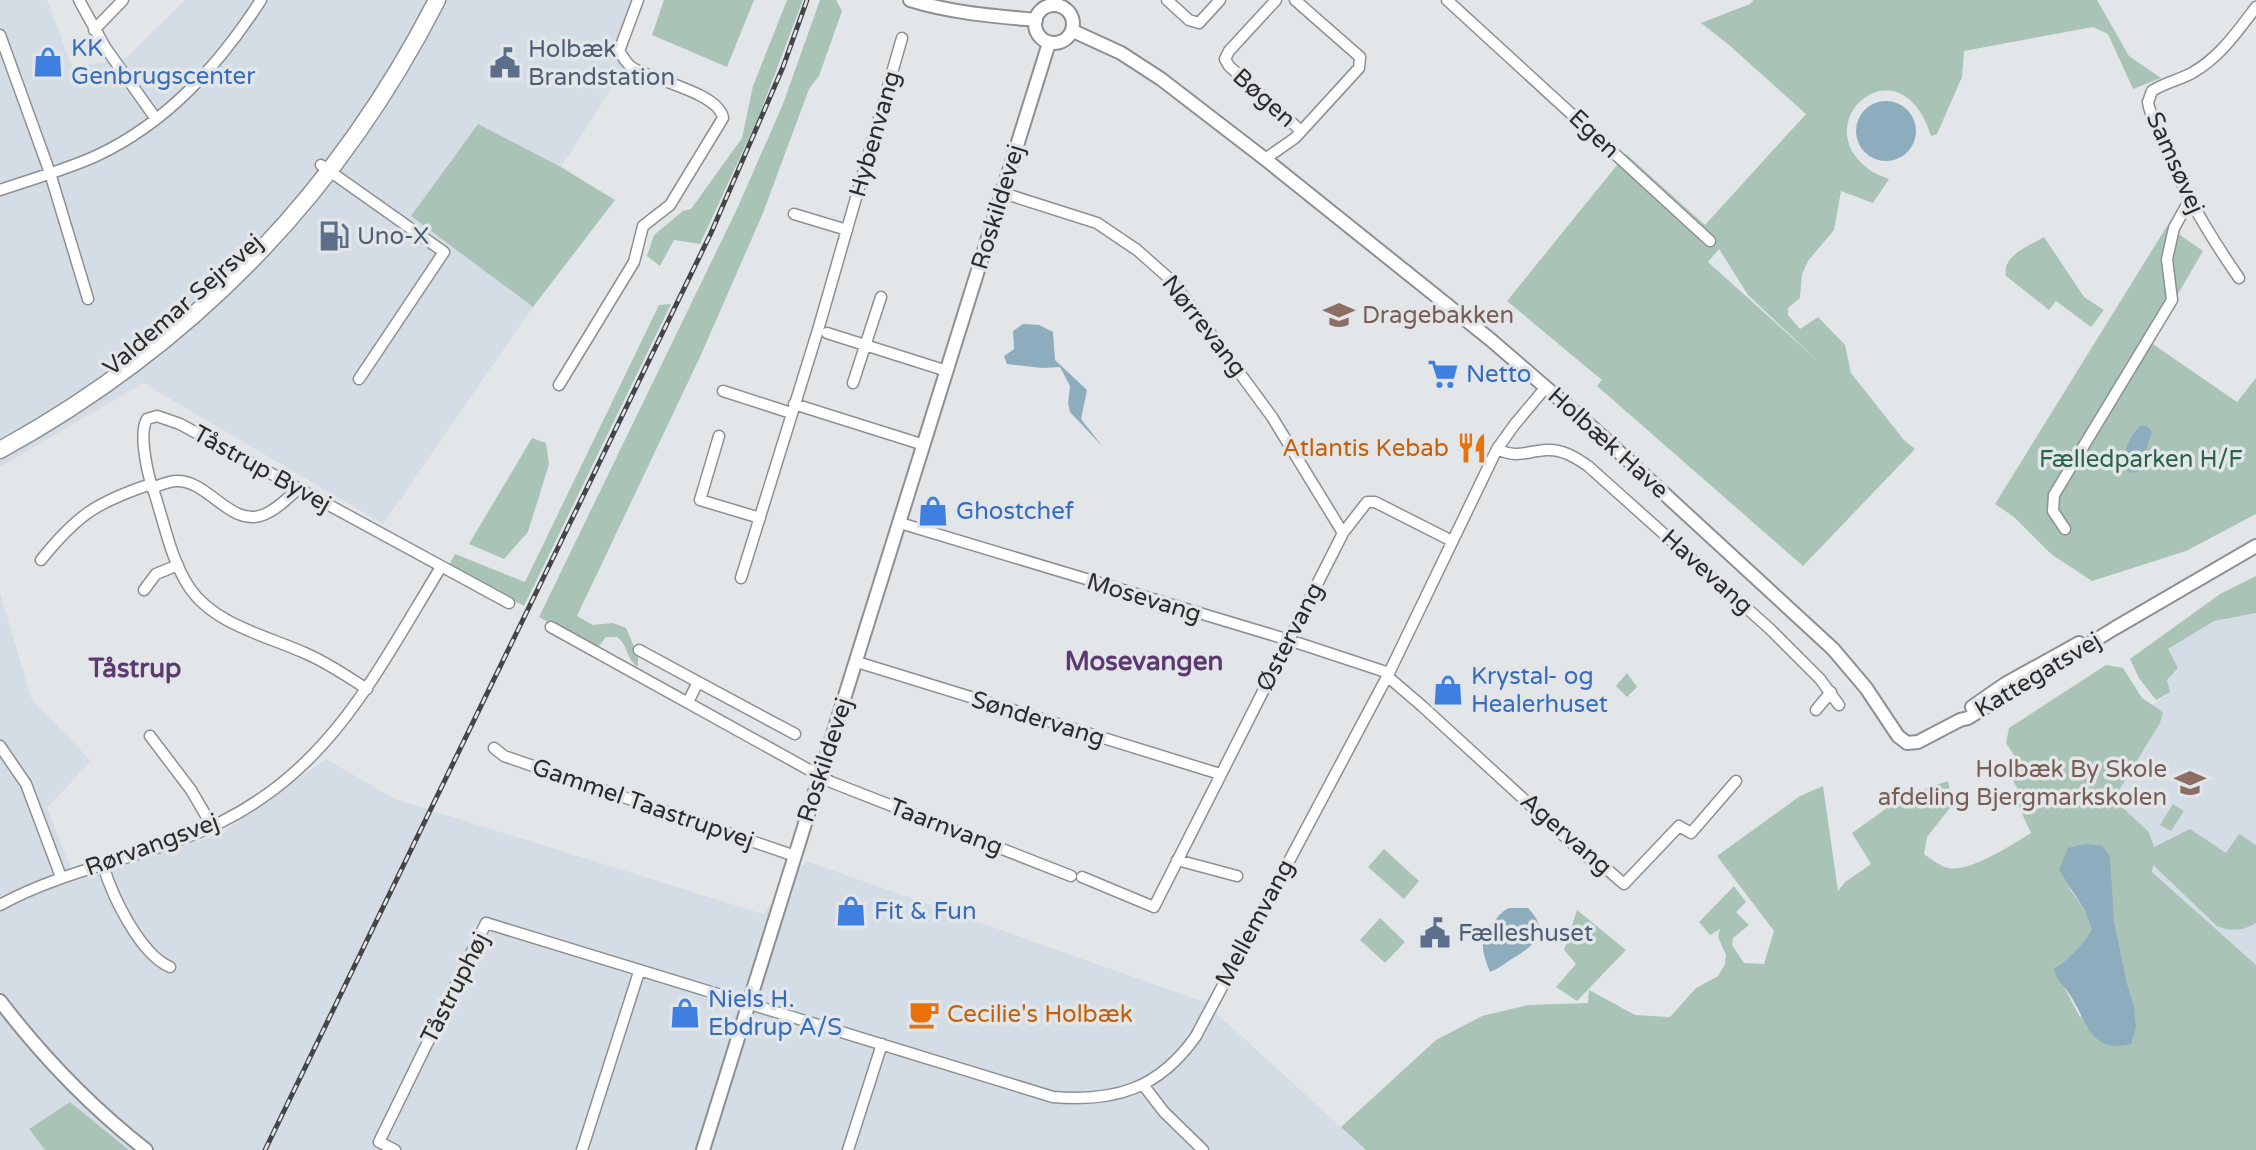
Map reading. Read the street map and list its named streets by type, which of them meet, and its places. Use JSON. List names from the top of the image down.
{
  "streets": {
    "main road": ["Valdemar Sejrsvej"],
    "street": [
      "Bøgen",
      "Hybenvang",
      "Egen",
      "Samsøvej",
      "Roskildevej",
      "Nørrevang",
      "Holbæk Have",
      "Tåstrup Byvej",
      "Havevang",
      "Mosevang",
      "Østervang",
      "Kattegatsvej",
      "Søndervang",
      "Gammel Taastrupvej",
      "Taarnvang",
      "Agervang",
      "Rørvangsvej",
      "Mellemvang",
      "Tåstruphøj"
    ]
  },
  "crossings": [
    ["Bøgen", "Holbæk Have"],
    ["Roskildevej", "Nørrevang"],
    ["Roskildevej", "Holbæk Have"],
    ["Roskildevej", "Mosevang"],
    ["Roskildevej", "Søndervang"],
    ["Roskildevej", "Gammel Taastrupvej"],
    ["Roskildevej", "Taarnvang"],
    ["Roskildevej", "Mellemvang"],
    ["Roskildevej", "Tåstruphøj"],
    ["Nørrevang", "Østervang"],
    ["Holbæk Have", "Kattegatsvej"],
    ["Holbæk Have", "Mellemvang"],
    ["Tåstrup Byvej", "Rørvangsvej"],
    ["Havevang", "Mellemvang"],
    ["Mosevang", "Østervang"],
    ["Mosevang", "Agervang"],
    ["Mosevang", "Mellemvang"],
    ["Østervang", "Søndervang"],
    ["Østervang", "Taarnvang"],
    ["Østervang", "Mellemvang"],
    ["Agervang", "Mellemvang"],
    ["Mellemvang", "Tåstruphøj"]
  ],
  "districts": ["Mosevangen", "Tåstrup"],
  "parks": ["Fælledparken H/F"],
  "places": {
    "shop": [
      "KK Genbrugscenter",
      "Ghostchef",
      "Krystal- og Healerhuset",
      "Fit & Fun",
      "Niels H. Ebdrup A/S"
    ],
    "public building": ["Holbæk Brandstation", "Fælleshuset"],
    "fuel station": ["Uno-X"],
    "school or university": ["Dragebakken", "Holbæk By Skole afdeling Bjergmarkskolen"],
    "supermarket": ["Netto"],
    "restaurant": ["Atlantis Kebab"],
    "cafe": ["Cecilie's Holbæk"]
  }
}
